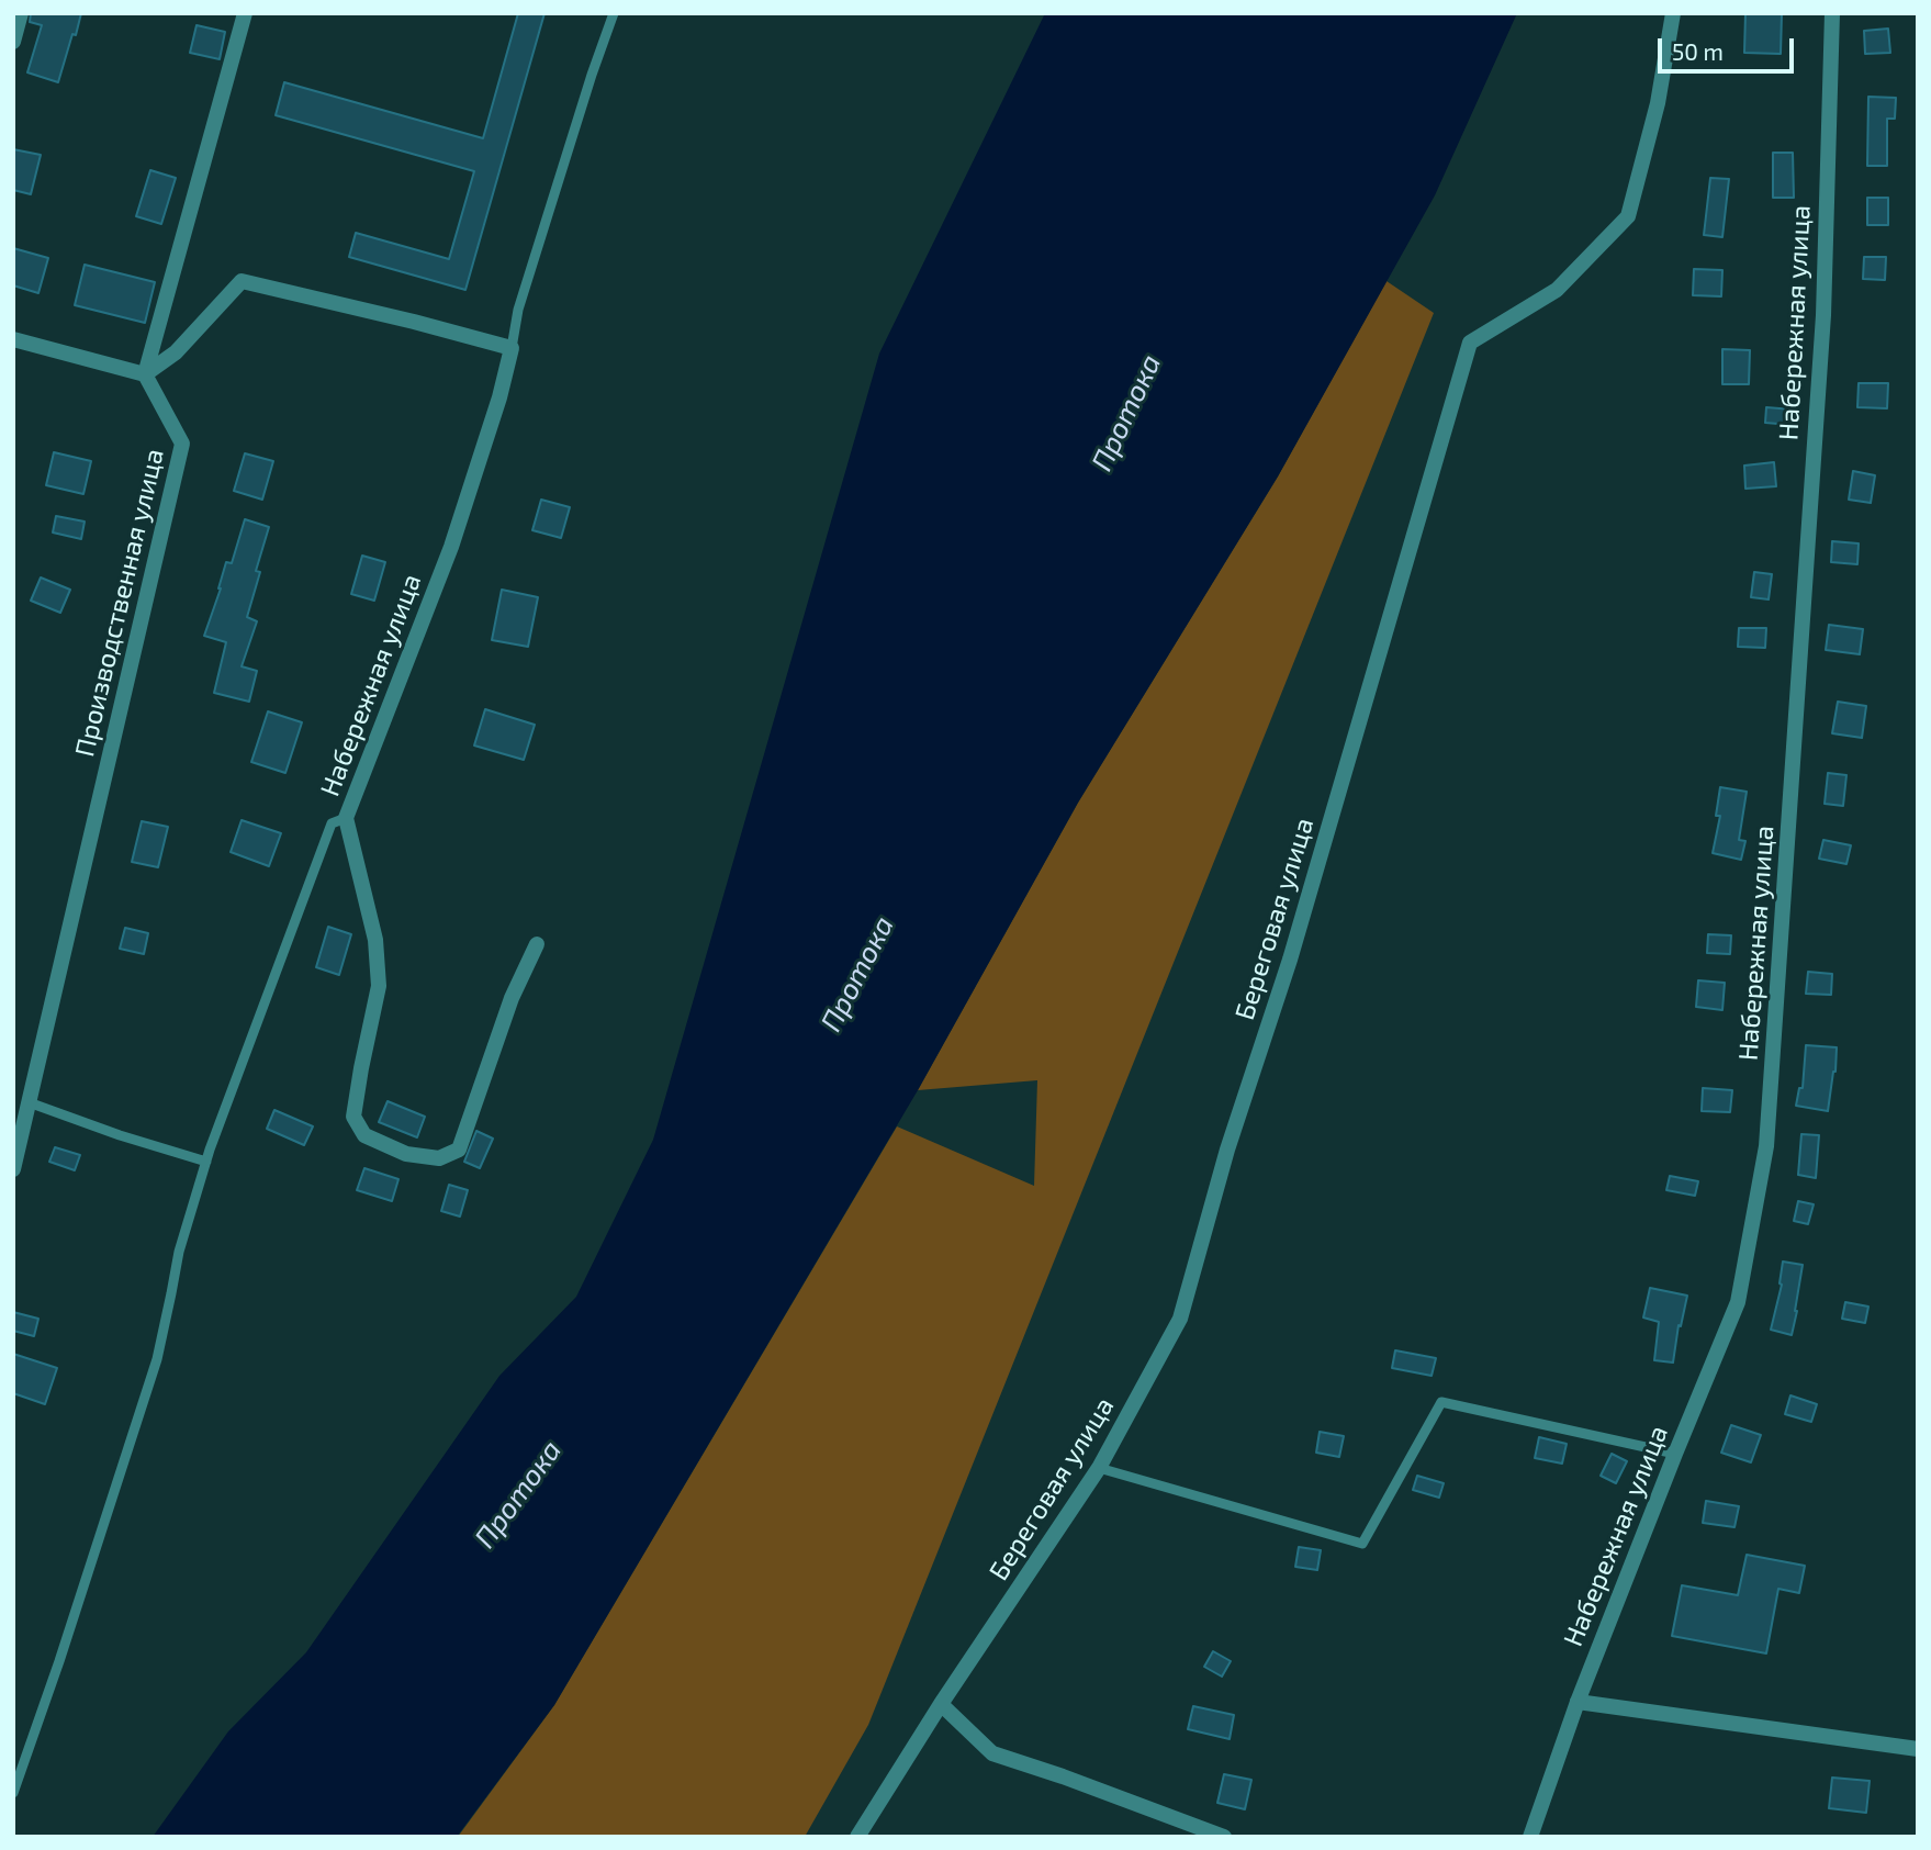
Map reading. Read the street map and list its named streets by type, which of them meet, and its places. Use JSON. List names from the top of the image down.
{
  "streets": {
    "street": ["Набережная улица", "Производственная улица", "Береговая улица"]
  },
  "water": ["Протока"],
  "scale_bar": "50 m"
}
